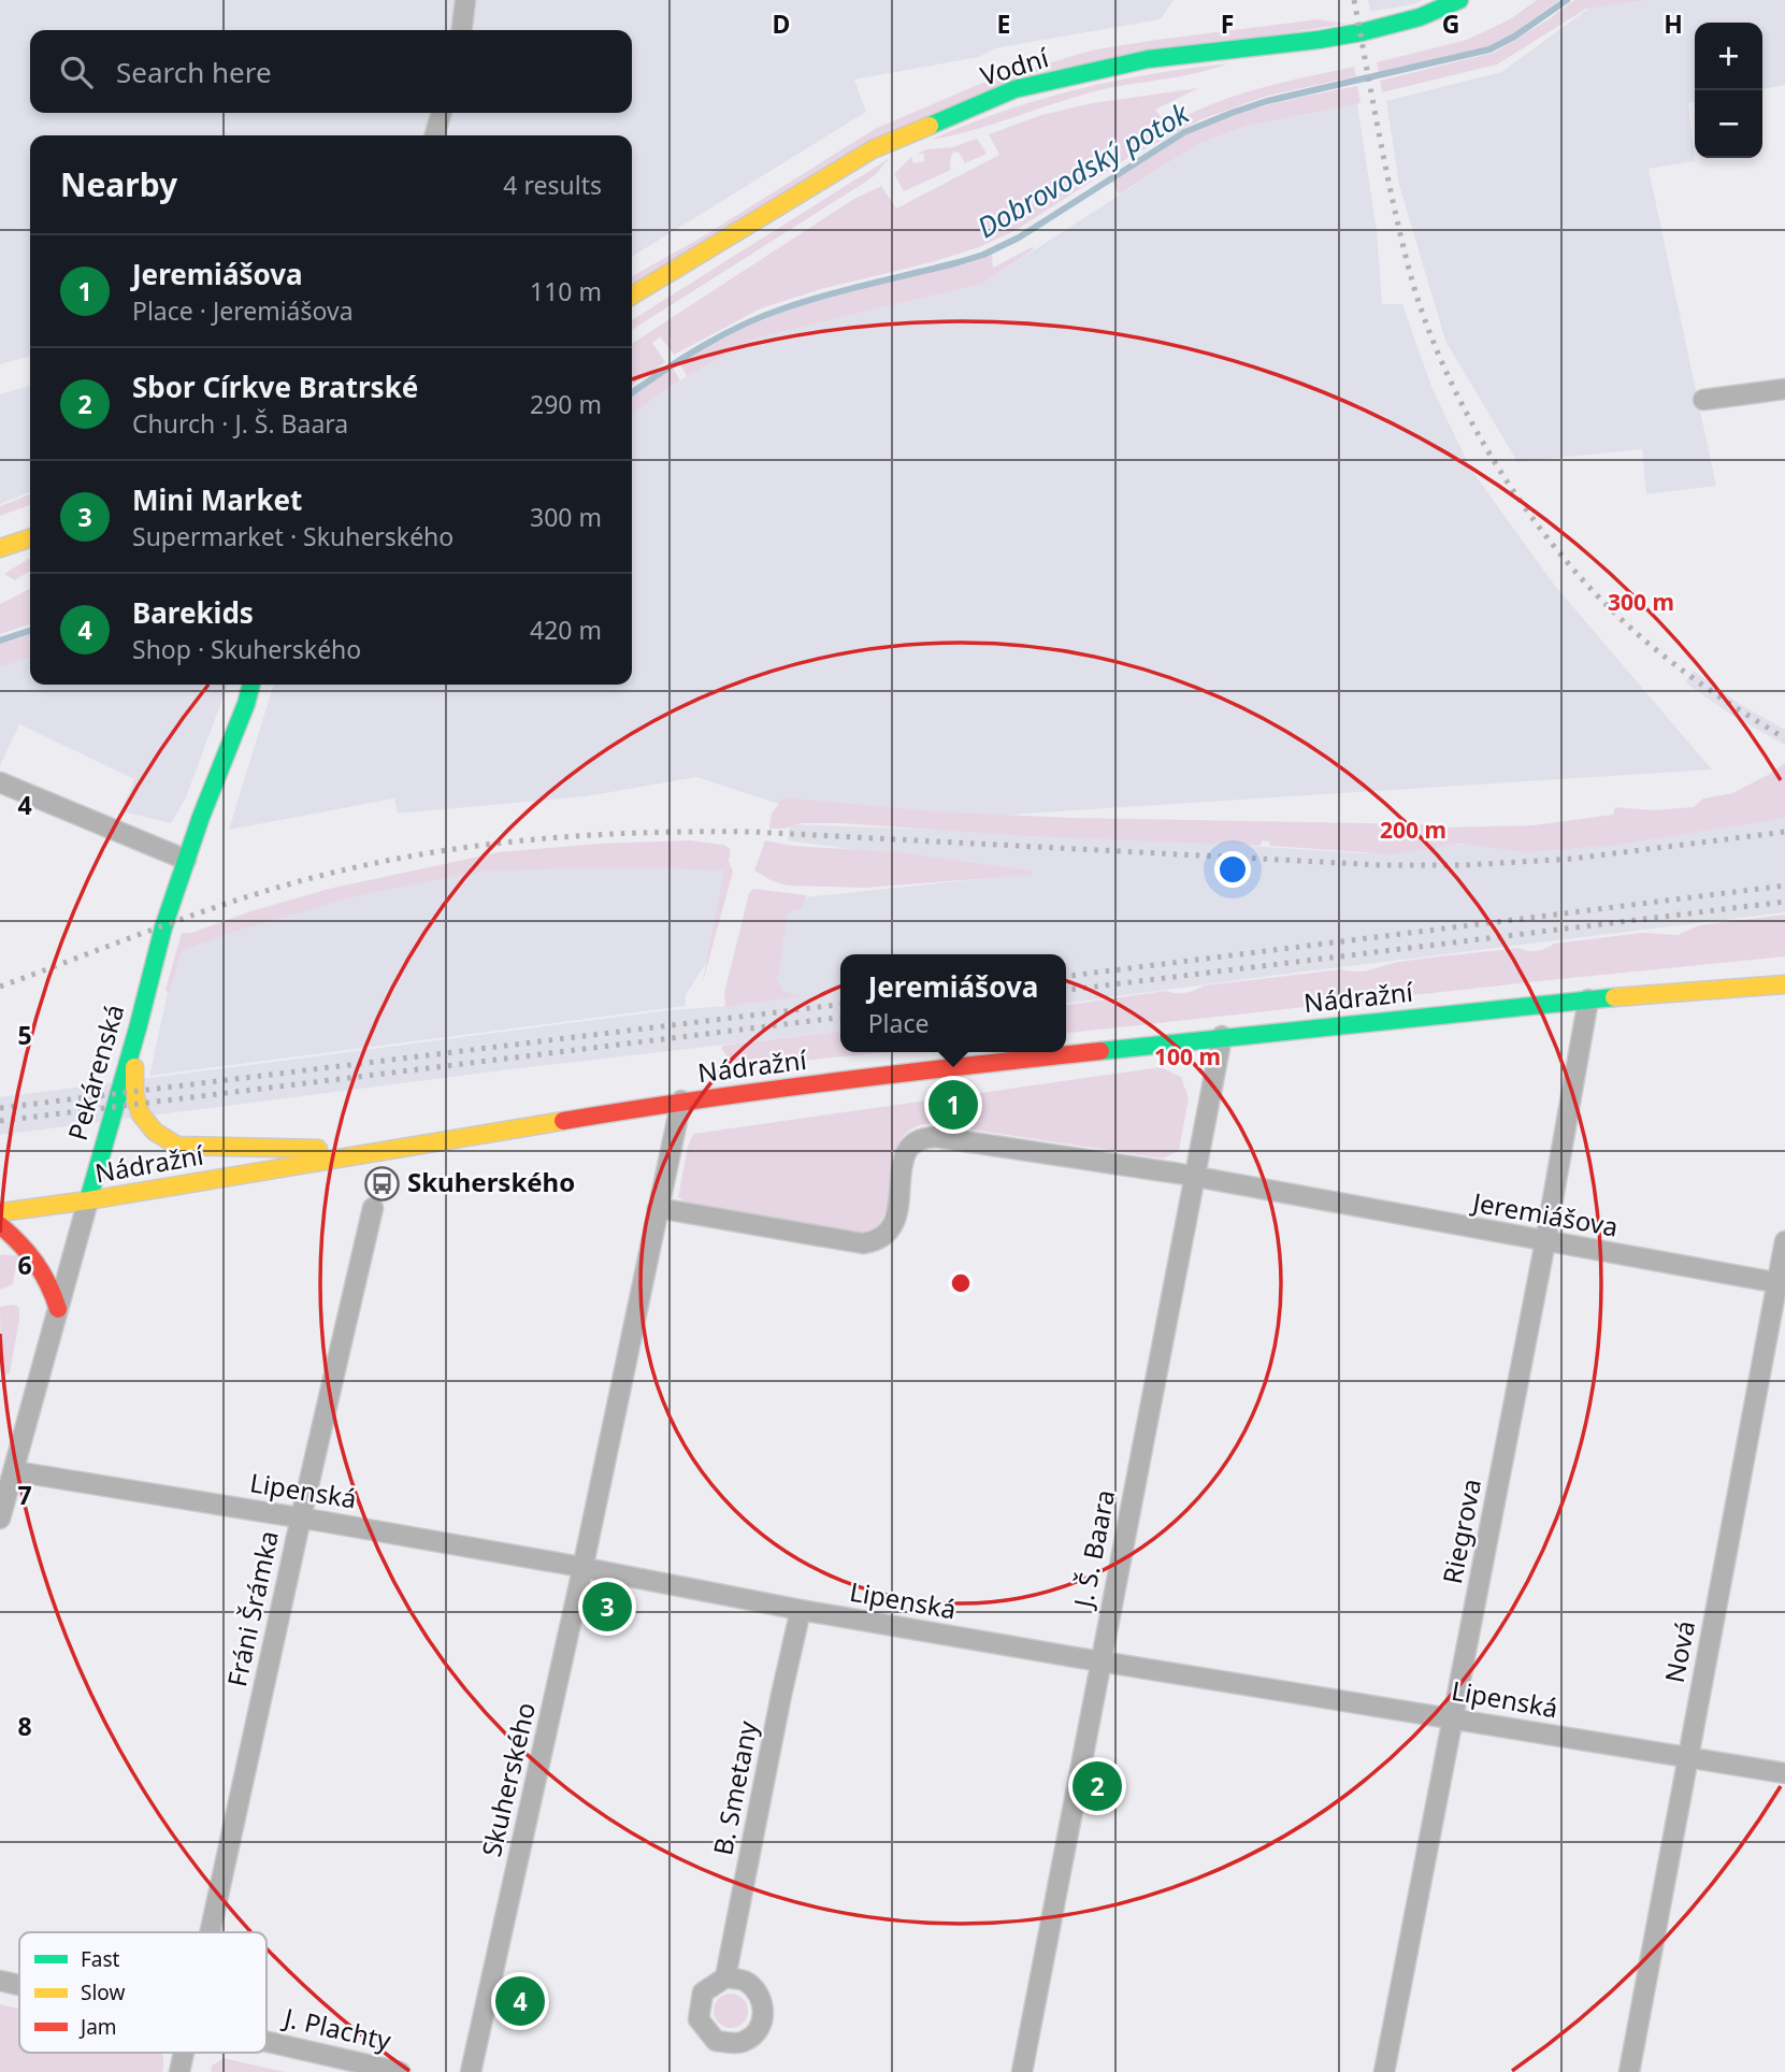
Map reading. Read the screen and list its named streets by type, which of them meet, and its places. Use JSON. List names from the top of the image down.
{
  "streets": {
    "main road": ["Vodní", "Nádražní", "Pekárenská"],
    "street": [
      "Jeremiášova",
      "Lipenská",
      "Riegrova",
      "J. Š. Baara",
      "Fráni Šrámka",
      "Nová",
      "Skuherského",
      "B. Smetany",
      "J. Plachty"
    ]
  },
  "crossings": [
    ["Nádražní", "Pekárenská"],
    ["Nádražní", "Riegrova"],
    ["Nádražní", "J. Š. Baara"],
    ["Nádražní", "Skuherského"],
    ["Pekárenská", "Lipenská"],
    ["Jeremiášova", "Riegrova"],
    ["Jeremiášova", "J. Š. Baara"],
    ["Jeremiášova", "Nová"],
    ["Jeremiášova", "Skuherského"],
    ["Lipenská", "Riegrova"],
    ["Lipenská", "J. Š. Baara"],
    ["Lipenská", "Fráni Šrámka"],
    ["Lipenská", "Nová"],
    ["Lipenská", "Skuherského"],
    ["Lipenská", "B. Smetany"]
  ],
  "water": ["Dobrovodský potok"],
  "places": {
    "bus stop": ["Skuherského"]
  },
  "legend": ["Fast", "Slow", "Jam"],
  "page": {
    "map_buttons": ["+", "−"],
    "search": "Search here",
    "heading": ["Nearby", "4 results"],
    "list": [
      {
        "mark": "1",
        "name": "Jeremiášova",
        "note": "Place · Jeremiášova",
        "value": "110 m"
      },
      {
        "mark": "2",
        "name": "Sbor Církve Bratrské",
        "note": "Church · J. Š. Baara",
        "value": "290 m"
      },
      {
        "mark": "3",
        "name": "Mini Market",
        "note": "Supermarket · Skuherského",
        "value": "300 m"
      },
      {
        "mark": "4",
        "name": "Barekids",
        "note": "Shop · Skuherského",
        "value": "420 m"
      }
    ],
    "popup": ["Jeremiášova", "Place"],
    "pins": [
      "1",
      "3",
      "2",
      "4"
    ]
  },
  "grid": {
    "columns": [
      "D",
      "E",
      "F",
      "G",
      "H"
    ],
    "rows": [
      "4",
      "5",
      "6",
      "7",
      "8"
    ]
  },
  "rings": ["300 m", "200 m", "100 m"]
}
